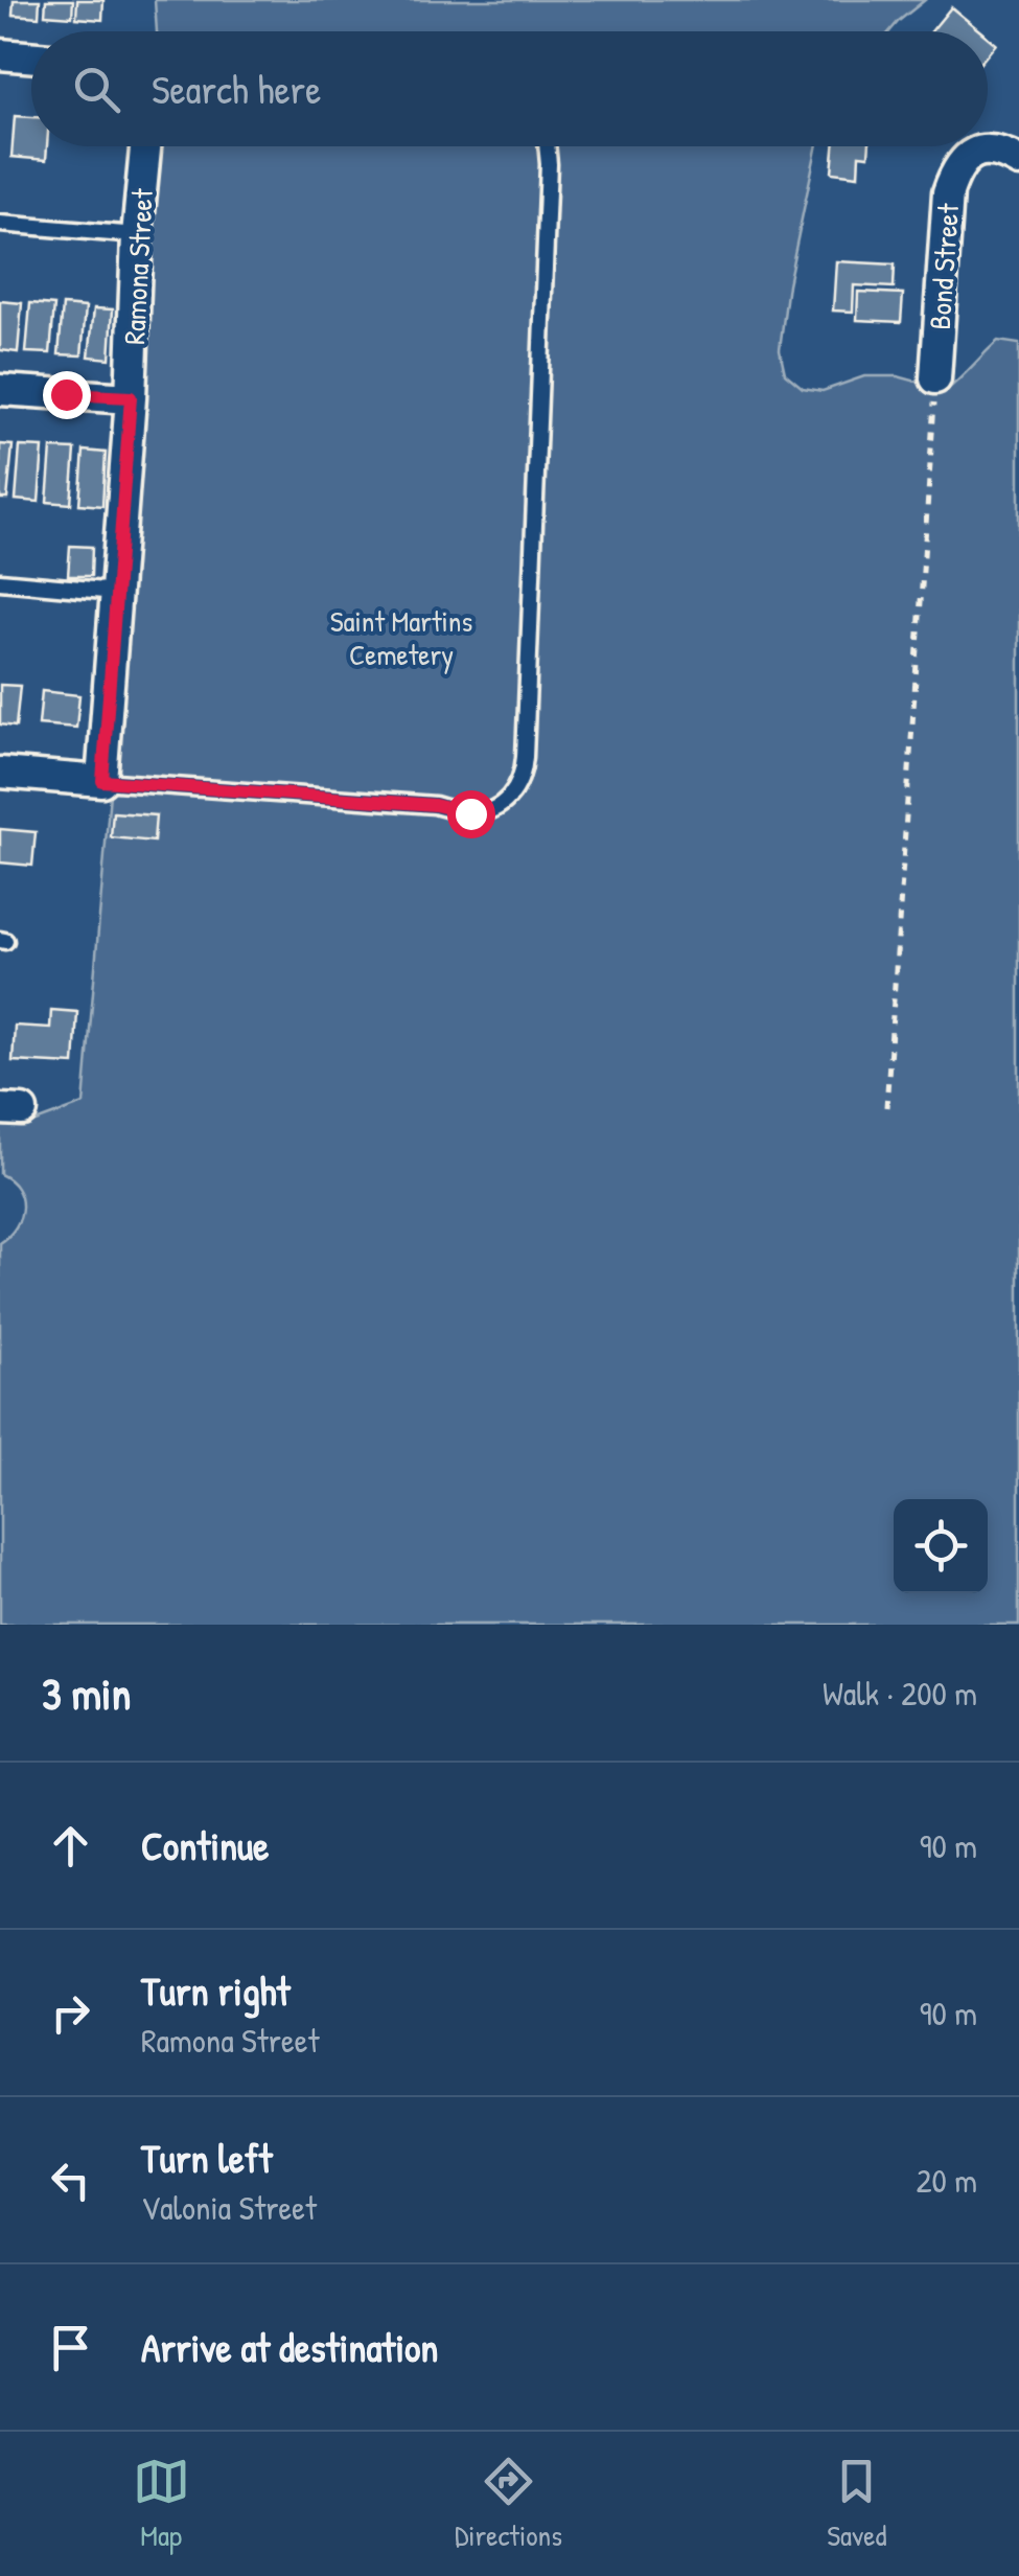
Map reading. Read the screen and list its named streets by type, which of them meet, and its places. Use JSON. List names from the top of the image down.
{
  "streets": {
    "street": ["Ramona Street", "Bond Street"]
  },
  "parks": ["Saint Martins Cemetery"],
  "page": {
    "search": "Search here",
    "heading": ["3 min", "Walk · 200 m"],
    "list": [
      ["Continue", "90 m"],
      ["Turn right", "Ramona Street", "90 m"],
      ["Turn left", "Valonia Street", "20 m"],
      "Arrive at destination"
    ],
    "nav": ["Map", "Directions", "Saved"]
  }
}
